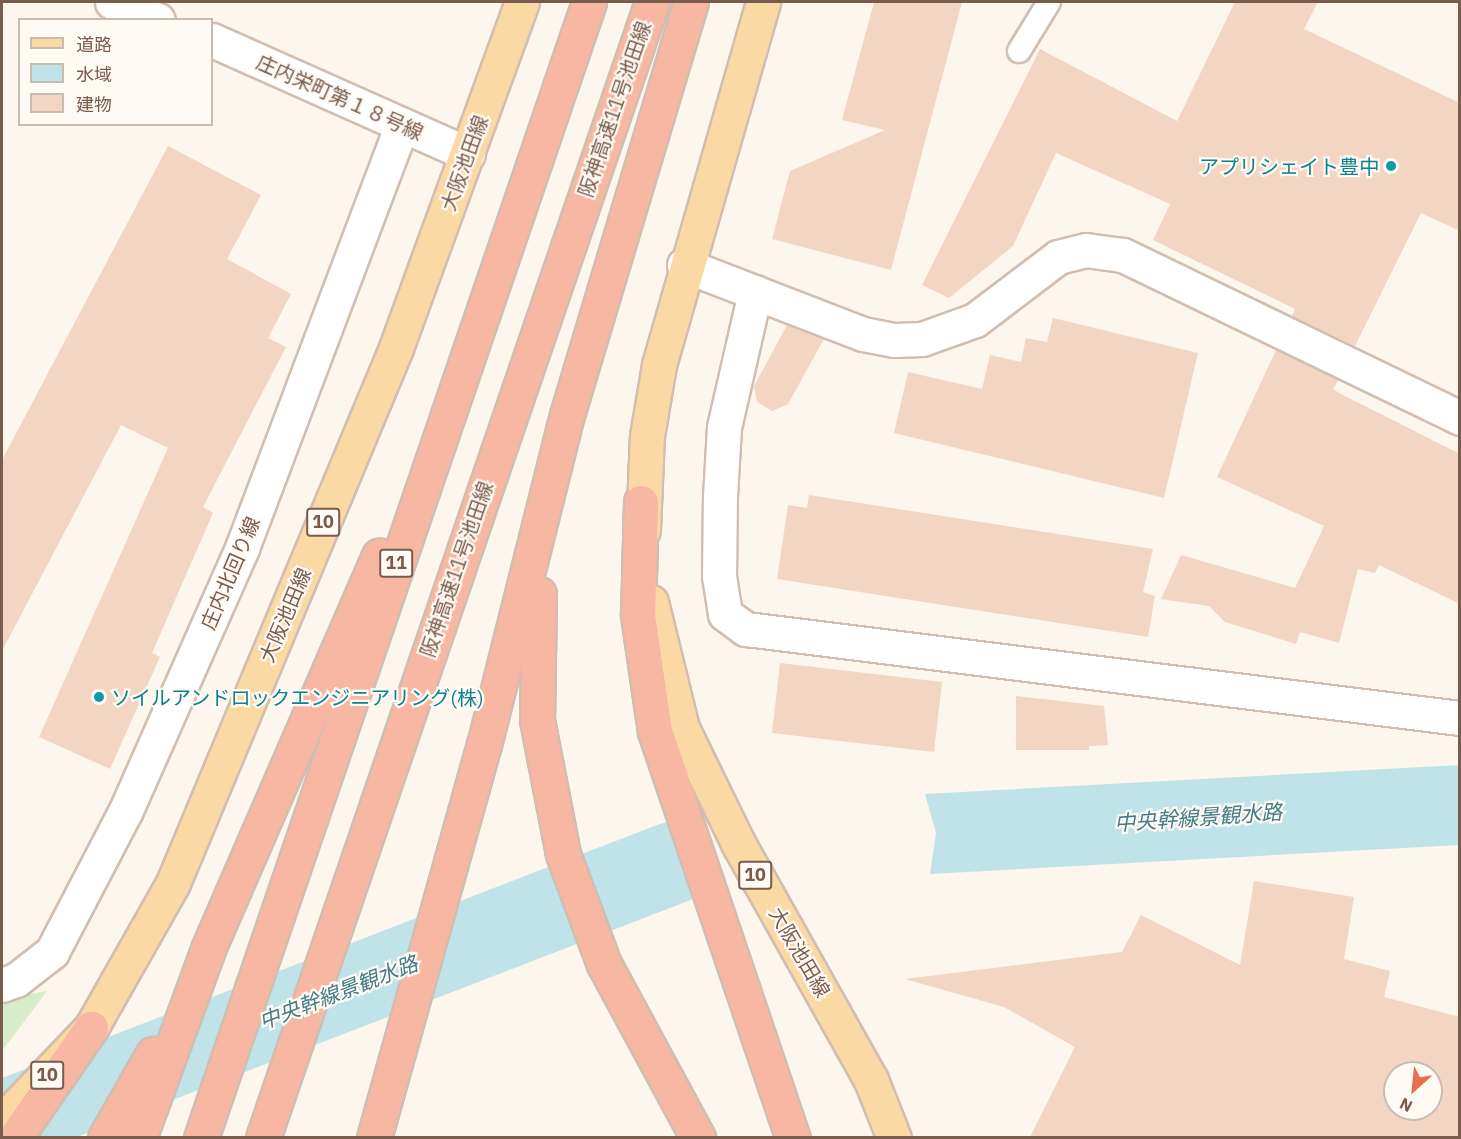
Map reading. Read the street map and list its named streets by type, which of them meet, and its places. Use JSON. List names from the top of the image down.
{
  "streets": {
    "highway": ["阪神高速11号池田線", "11"],
    "main road": ["大阪池田線", "10"],
    "street": ["庄内栄町第１８号線", "庄内北回り線"]
  },
  "crossings": [
    ["庄内栄町第１８号線", "大阪池田線"],
    ["庄内栄町第１８号線", "庄内北回り線"]
  ],
  "water": ["中央幹線景観水路"],
  "places": ["アプリシェイト豊中", "ソイルアンドロックエンジニアリング(株)"],
  "legend": ["道路", "水域", "建物"],
  "north": "bottom left"
}
